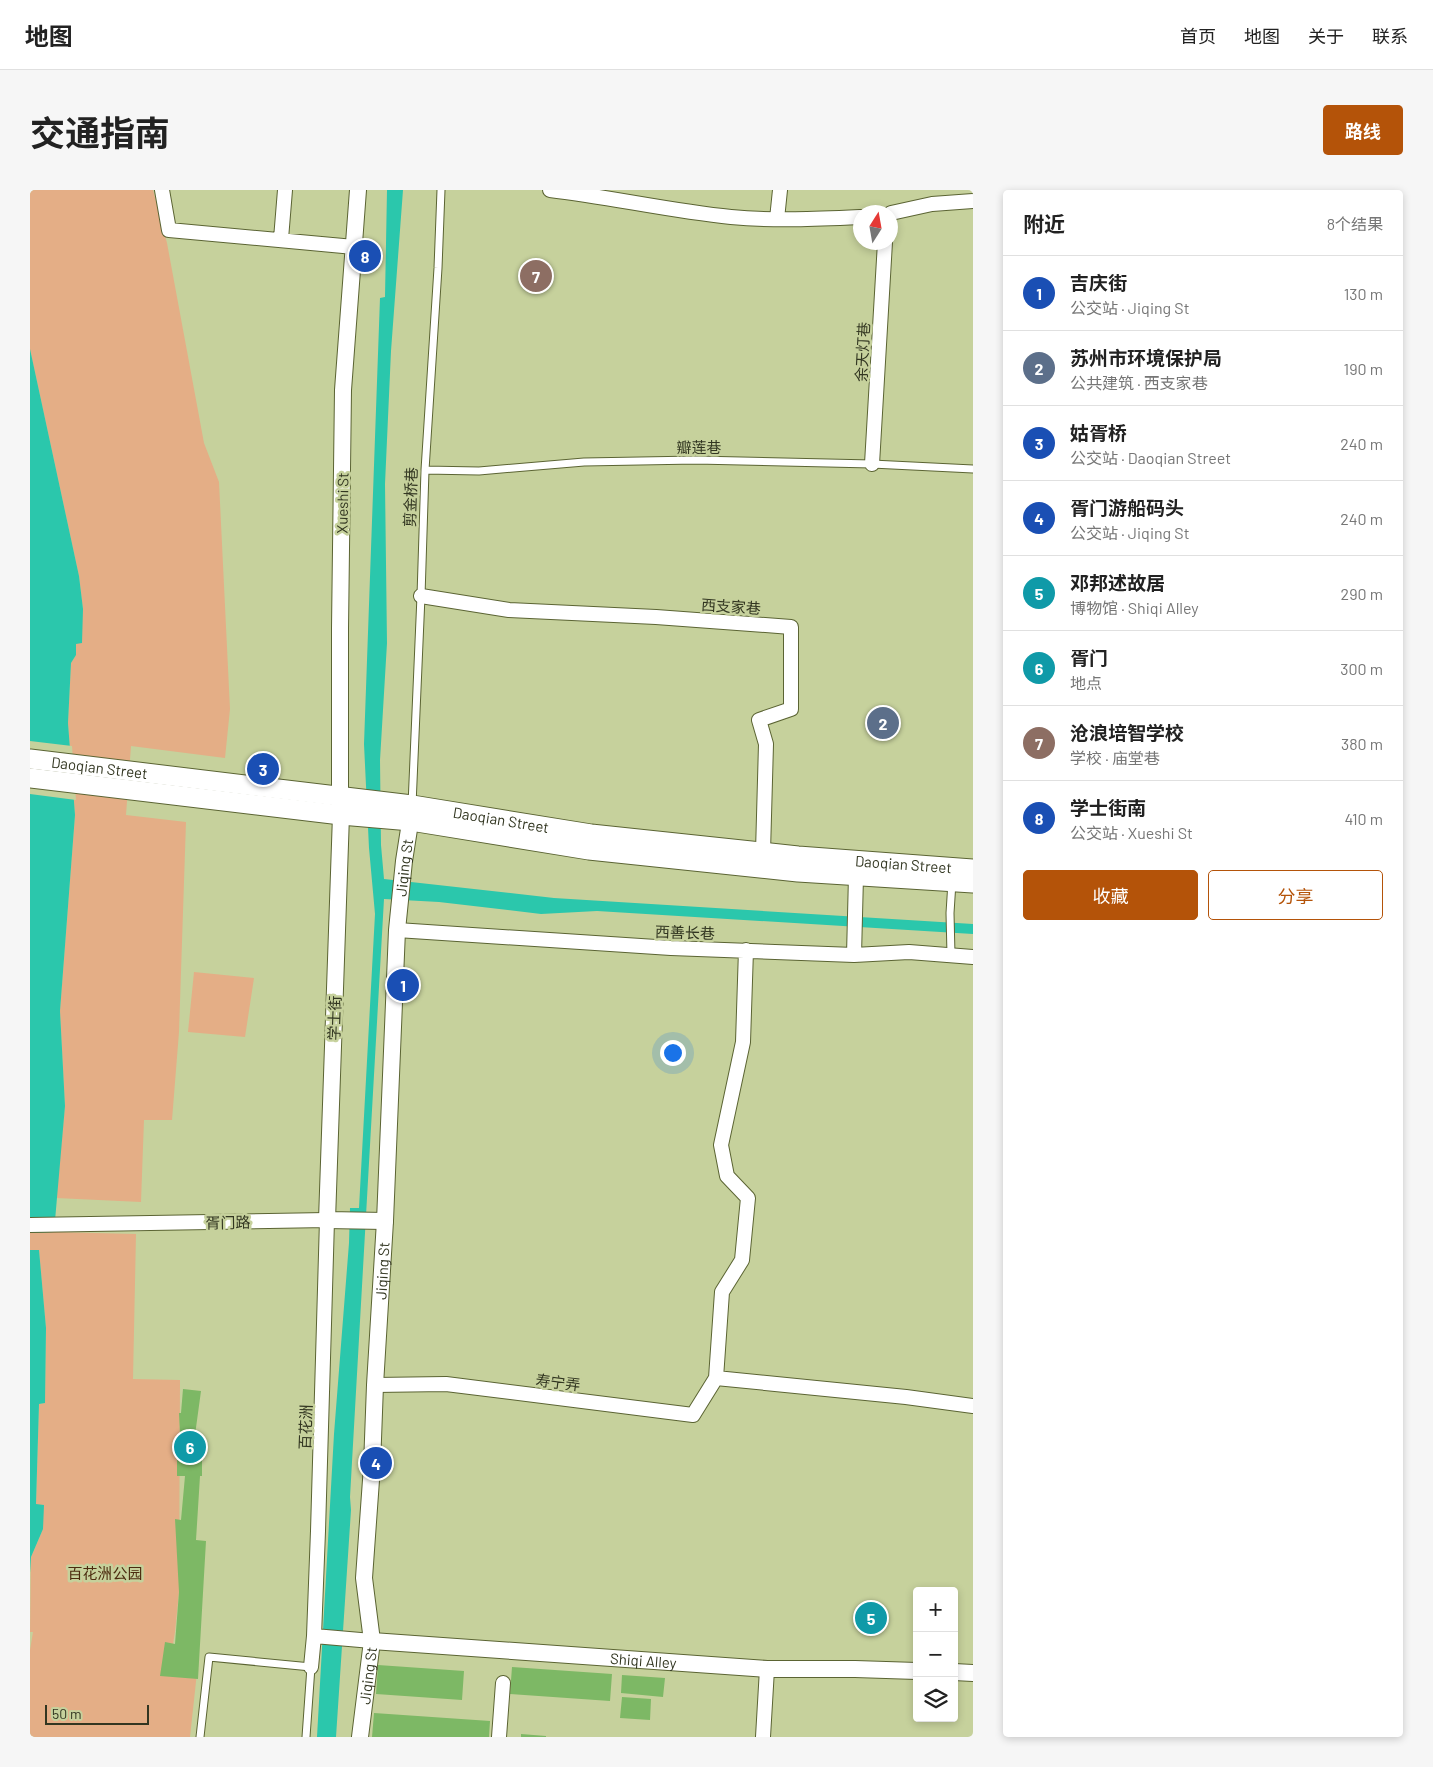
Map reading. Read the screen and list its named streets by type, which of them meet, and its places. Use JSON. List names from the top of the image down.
{
  "streets": {
    "main road": ["Daoqian Street"],
    "street": [
      "余天灯巷",
      "Xueshi St",
      "西支家巷",
      "Jiqing St",
      "西善长巷",
      "学士街",
      "胥门路",
      "寿宁弄",
      "百花洲",
      "Shiqi Alley"
    ],
    "lane": ["瓣莲巷", "剪金桥巷"]
  },
  "crossings": [
    ["余天灯巷", "瓣莲巷"],
    ["瓣莲巷", "剪金桥巷"],
    ["剪金桥巷", "西支家巷"],
    ["剪金桥巷", "Daoqian Street"],
    ["剪金桥巷", "Jiqing St"],
    ["Xueshi St", "Daoqian Street"],
    ["西支家巷", "Daoqian Street"],
    ["Daoqian Street", "Jiqing St"],
    ["Daoqian Street", "学士街"],
    ["Jiqing St", "西善长巷"],
    ["Jiqing St", "胥门路"],
    ["Jiqing St", "寿宁弄"],
    ["Jiqing St", "Shiqi Alley"],
    ["学士街", "胥门路"],
    ["学士街", "百花洲"],
    ["胥门路", "百花洲"]
  ],
  "parks": ["百花洲公园"],
  "scale_bar": "50 m",
  "north": "top",
  "page": {
    "header": "地图",
    "nav": [
      "首页",
      "地图",
      "关于",
      "联系"
    ],
    "title": "交通指南",
    "buttons": [
      "路线",
      ["收藏", "分享"]
    ],
    "heading": ["附近", "8个结果"],
    "pins": [
      "8",
      "7",
      "2",
      "3",
      "1",
      "6",
      "4",
      "5"
    ],
    "list": [
      {
        "mark": "1",
        "name": "吉庆街",
        "note": "公交站 · Jiqing St",
        "value": "130 m"
      },
      {
        "mark": "2",
        "name": "苏州市环境保护局",
        "note": "公共建筑 · 西支家巷",
        "value": "190 m"
      },
      {
        "mark": "3",
        "name": "姑胥桥",
        "note": "公交站 · Daoqian Street",
        "value": "240 m"
      },
      {
        "mark": "4",
        "name": "胥门游船码头",
        "note": "公交站 · Jiqing St",
        "value": "240 m"
      },
      {
        "mark": "5",
        "name": "邓邦述故居",
        "note": "博物馆 · Shiqi Alley",
        "value": "290 m"
      },
      {
        "mark": "6",
        "name": "胥门",
        "note": "地点",
        "value": "300 m"
      },
      {
        "mark": "7",
        "name": "沧浪培智学校",
        "note": "学校 · 庙堂巷",
        "value": "380 m"
      },
      {
        "mark": "8",
        "name": "学士街南",
        "note": "公交站 · Xueshi St",
        "value": "410 m"
      }
    ],
    "map_buttons": ["+", "−"],
    "scale": "50 m"
  }
}
